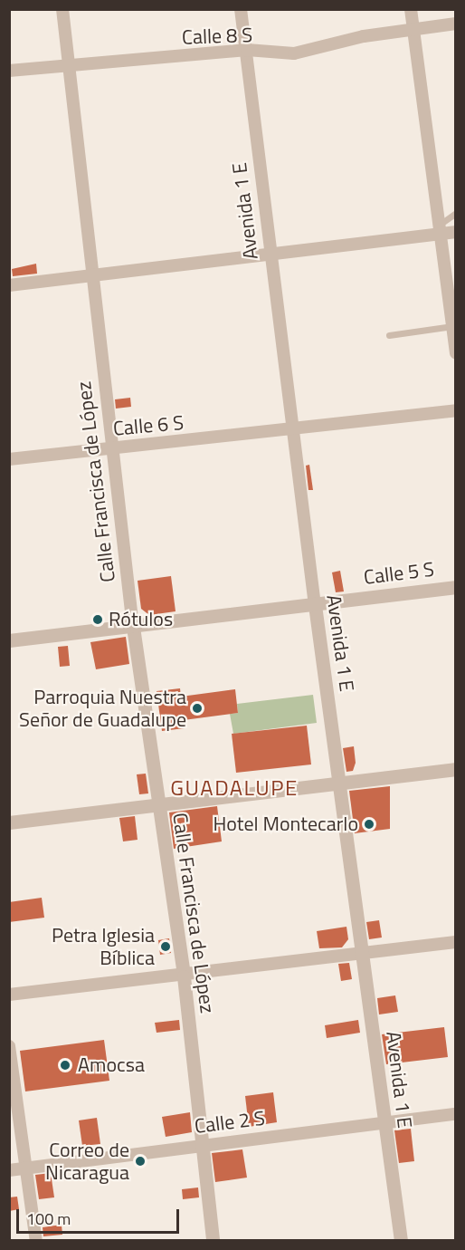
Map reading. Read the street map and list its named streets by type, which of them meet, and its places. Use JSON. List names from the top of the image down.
{
  "streets": {
    "street": [
      "Calle 8 S",
      "Avenida 1 E",
      "Calle 6 S",
      "Calle Francisca de López",
      "Calle 5 S",
      "Calle 2 S"
    ]
  },
  "crossings": [
    ["Calle 8 S", "Avenida 1 E"],
    ["Calle 8 S", "Calle Francisca de López"],
    ["Avenida 1 E", "Calle 6 S"],
    ["Avenida 1 E", "Calle 5 S"],
    ["Avenida 1 E", "Calle 2 S"],
    ["Calle 6 S", "Calle Francisca de López"],
    ["Calle Francisca de López", "Calle 5 S"],
    ["Calle Francisca de López", "Calle 2 S"]
  ],
  "districts": ["GUADALUPE"],
  "places": [
    "Rótulos",
    "Parroquia Nuestra Señor de Guadalupe",
    "Hotel Montecarlo",
    "Petra Iglesia Bíblica",
    "Amocsa",
    "Correo de Nicaragua"
  ],
  "scale_bar": "100 m"
}
